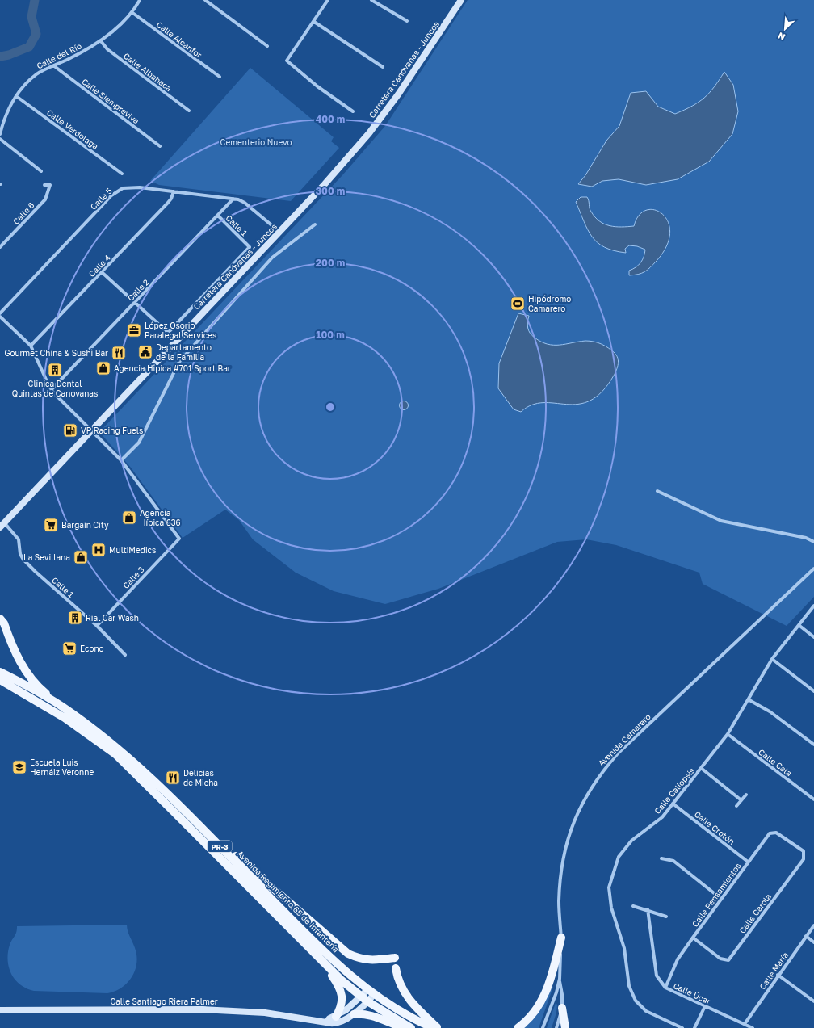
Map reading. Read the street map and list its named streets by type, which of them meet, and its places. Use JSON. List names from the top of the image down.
{
  "streets": {
    "main road": [
      "Carretera Canóvanas - Juncos",
      "PR-3",
      "Avenida Regimiento 65 de Infantería",
      "Calle Santiago Riera Palmer"
    ],
    "street": [
      "Calle Alcanfor",
      "Calle del Río",
      "Calle Albahaca",
      "Calle Siempreviva",
      "Calle Verdolaga",
      "Calle 5",
      "Calle 6",
      "Calle 1",
      "Calle 4",
      "Calle 2",
      "Calle 3",
      "Avenida Camarero",
      "Calle Cala",
      "Calle Caliopsis",
      "Calle Crotón",
      "Calle Pensamientos",
      "Calle Carola",
      "Calle María",
      "Calle Úcar"
    ]
  },
  "crossings": [
    ["Calle Alcanfor", "Calle del Río"],
    ["Calle del Río", "Calle Albahaca"],
    ["Calle del Río", "Calle Siempreviva"],
    ["Calle del Río", "Calle Verdolaga"],
    ["Carretera Canóvanas - Juncos", "Calle 5"],
    ["Carretera Canóvanas - Juncos", "Calle 1"],
    ["Calle 5", "Calle 4"],
    ["Calle 5", "Calle 2"],
    ["Calle 1", "Calle 4"],
    ["Calle 1", "Calle 2"],
    ["Calle 1", "Calle 3"],
    ["Calle Cala", "Calle Caliopsis"],
    ["Calle Caliopsis", "Calle Crotón"],
    ["Calle Crotón", "Calle Pensamientos"],
    ["PR-3", "Calle Santiago Riera Palmer"],
    ["Calle Pensamientos", "Calle Carola"],
    ["Calle Pensamientos", "Calle Úcar"],
    ["Avenida Regimiento 65 de Infantería", "Calle Santiago Riera Palmer"],
    ["Calle María", "Calle Úcar"]
  ],
  "parks": ["Cementerio Nuevo"],
  "places": {
    "sports": ["Hipódromo Camarero"],
    "office": ["López Osorio Paralegal Services"],
    "public building": ["Departamento de la Familia"],
    "restaurant": ["Gourmet China & Sushi Bar", "Delicias de Micha"],
    "shop": ["Agencia Hipica #701 Sport Bar", "Agencia Hípica 636", "La Sevillana"],
    "building": ["Clinica Dental Quintas de Canovanas", "Rial Car Wash"],
    "fuel station": ["VP Racing Fuels"],
    "supermarket": ["Bargain City", "Econo"],
    "hospital": ["MultiMedics"],
    "school or university": ["Escuela Luis Hernáiz Veronne"]
  },
  "north": "bottom left",
  "rings": [
    "400 m",
    "300 m",
    "200 m",
    "100 m"
  ]
}
